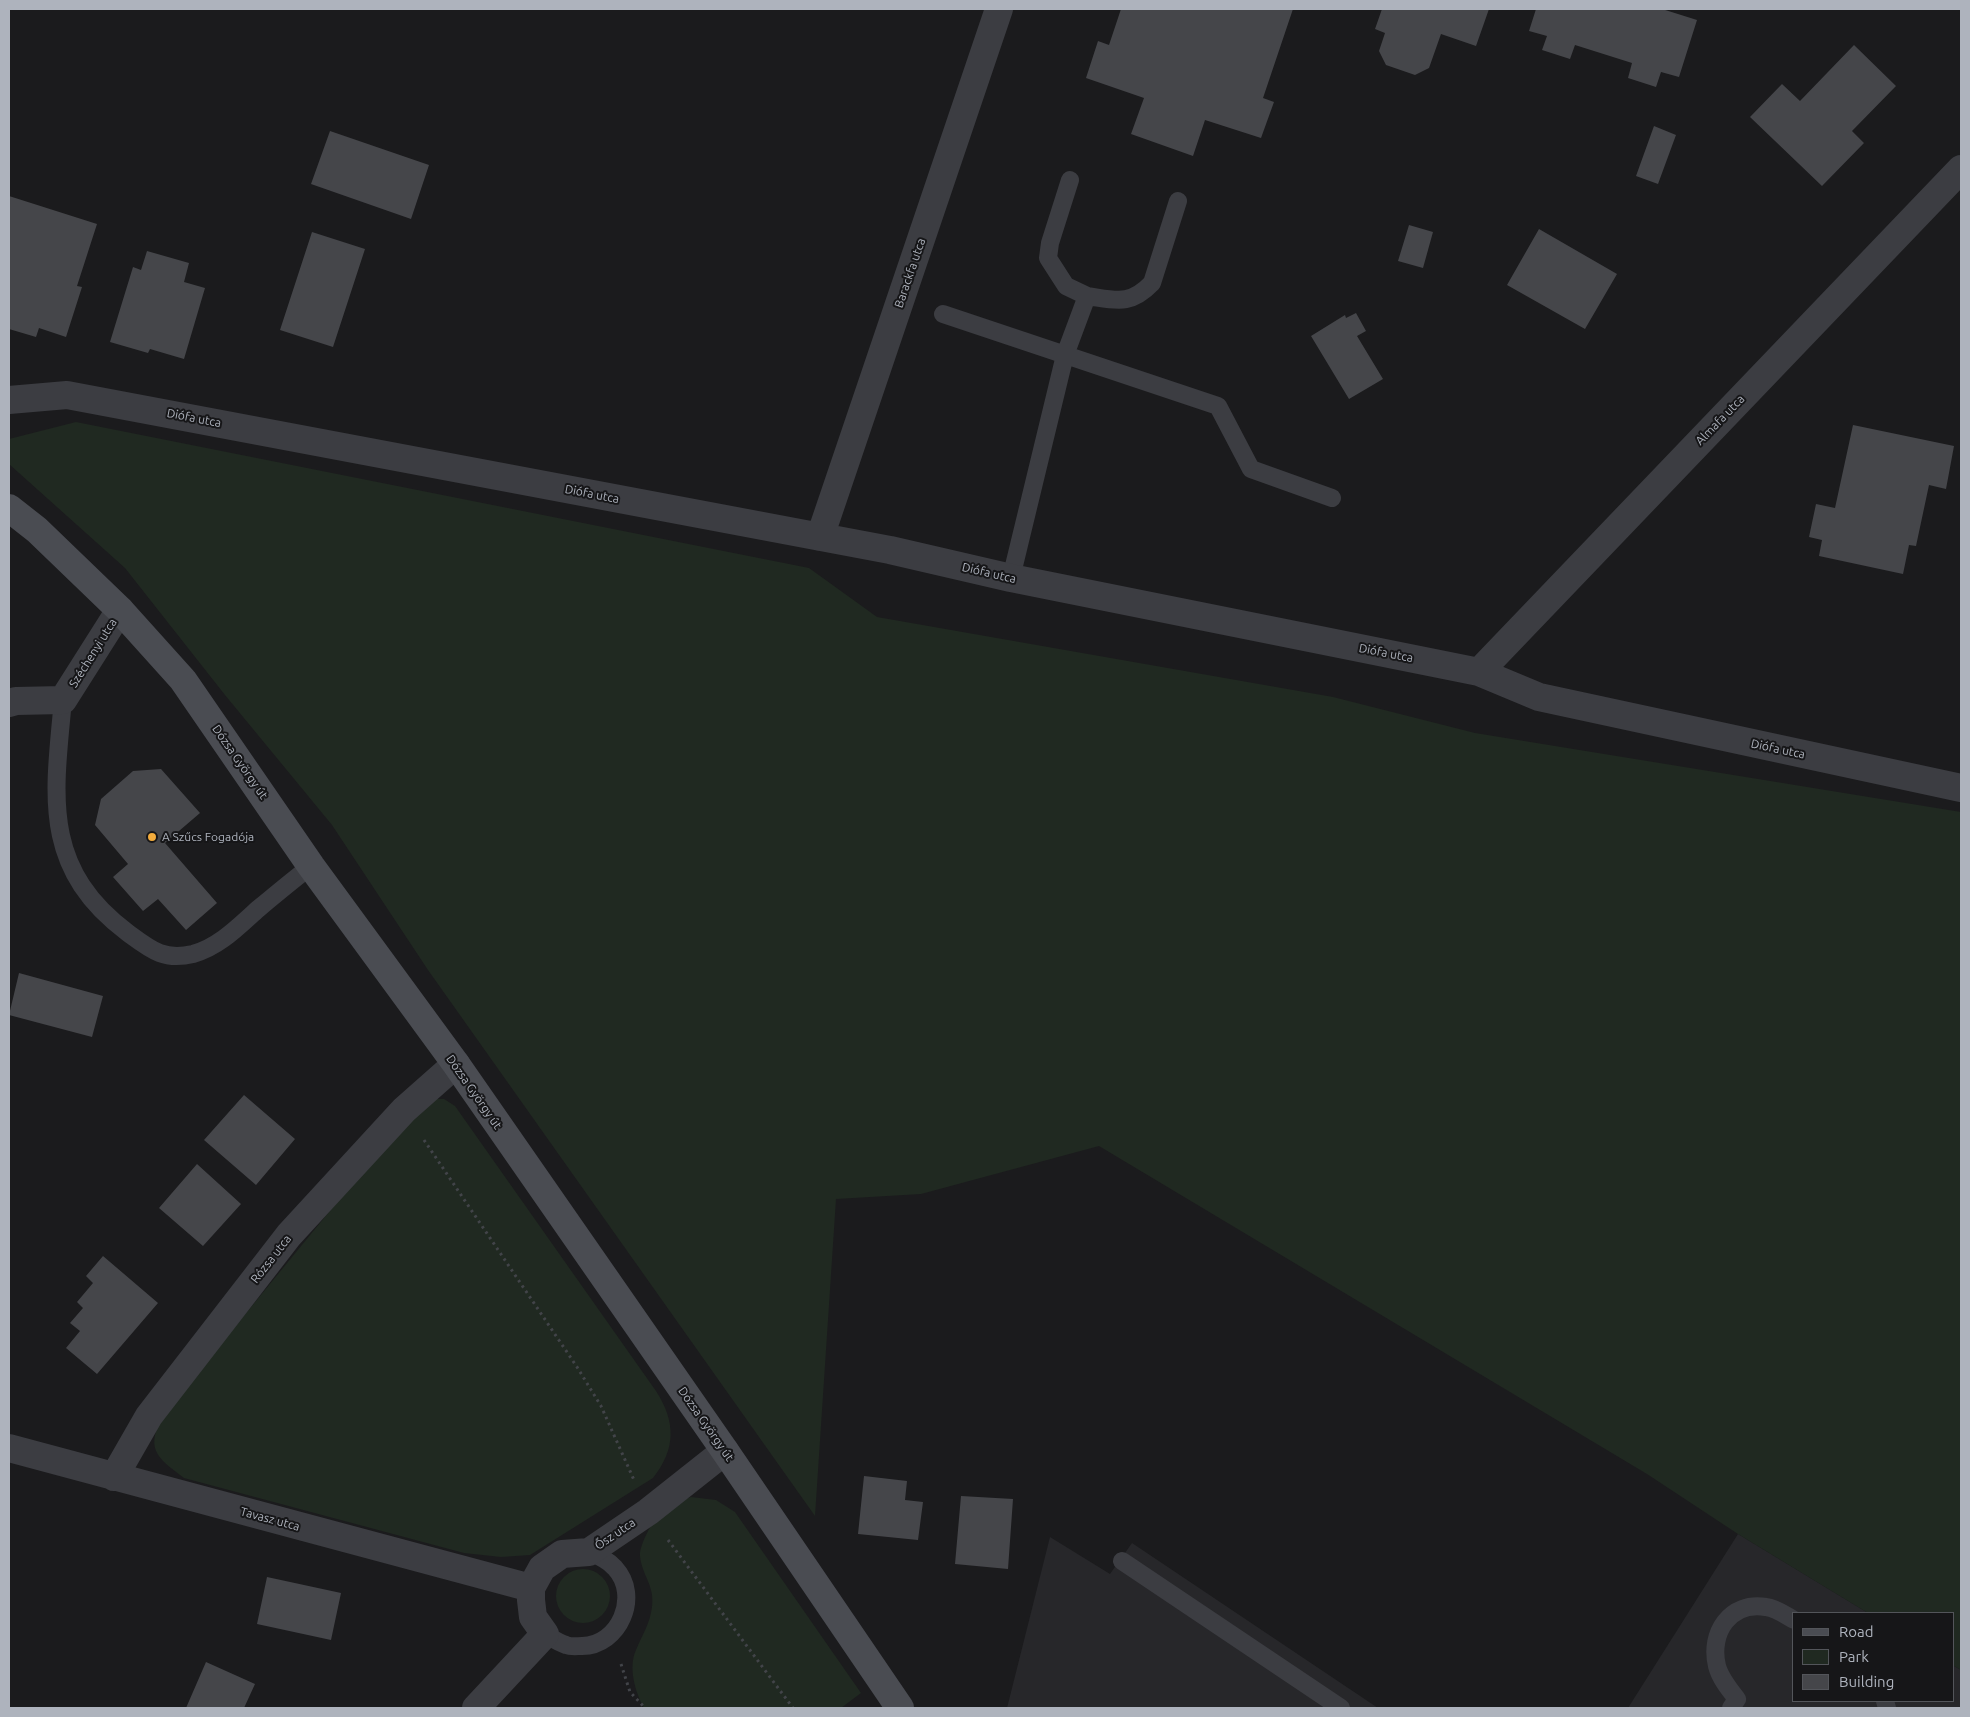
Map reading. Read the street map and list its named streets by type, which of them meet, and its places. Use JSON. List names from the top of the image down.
{
  "streets": {
    "main road": ["Dózsa György út"],
    "street": [
      "Barackfa utca",
      "Diófa utca",
      "Almafa utca",
      "Széchenyi utca",
      "Rózsa utca",
      "Tavasz utca",
      "Ősz utca"
    ]
  },
  "crossings": [
    ["Barackfa utca", "Diófa utca"],
    ["Diófa utca", "Almafa utca"],
    ["Széchenyi utca", "Dózsa György út"],
    ["Dózsa György út", "Rózsa utca"],
    ["Dózsa György út", "Ősz utca"],
    ["Rózsa utca", "Tavasz utca"],
    ["Tavasz utca", "Ősz utca"]
  ],
  "places": ["A Szűcs Fogadója"],
  "legend": ["Road", "Park", "Building"]
}
